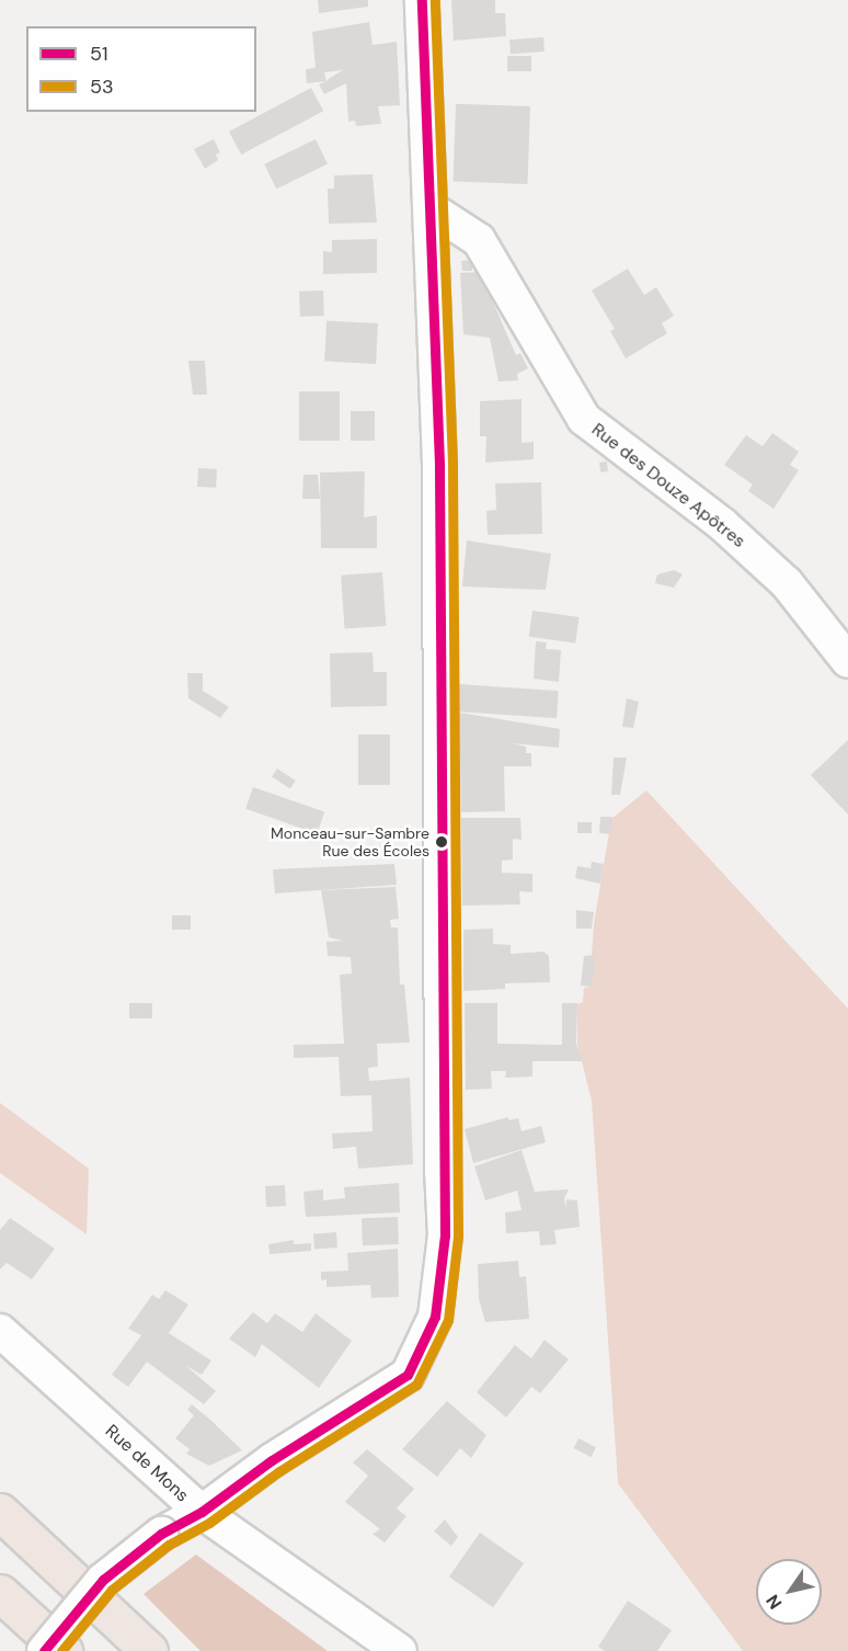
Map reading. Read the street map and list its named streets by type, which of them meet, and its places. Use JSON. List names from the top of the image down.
{
  "streets": {
    "street": ["Rue des Douze Apôtres", "Rue de Mons"]
  },
  "places": ["Monceau-sur-Sambre Rue des Écoles"],
  "lines": ["transit line 51", "transit line 53"],
  "legend": ["51", "53"],
  "north": "bottom left"
}
